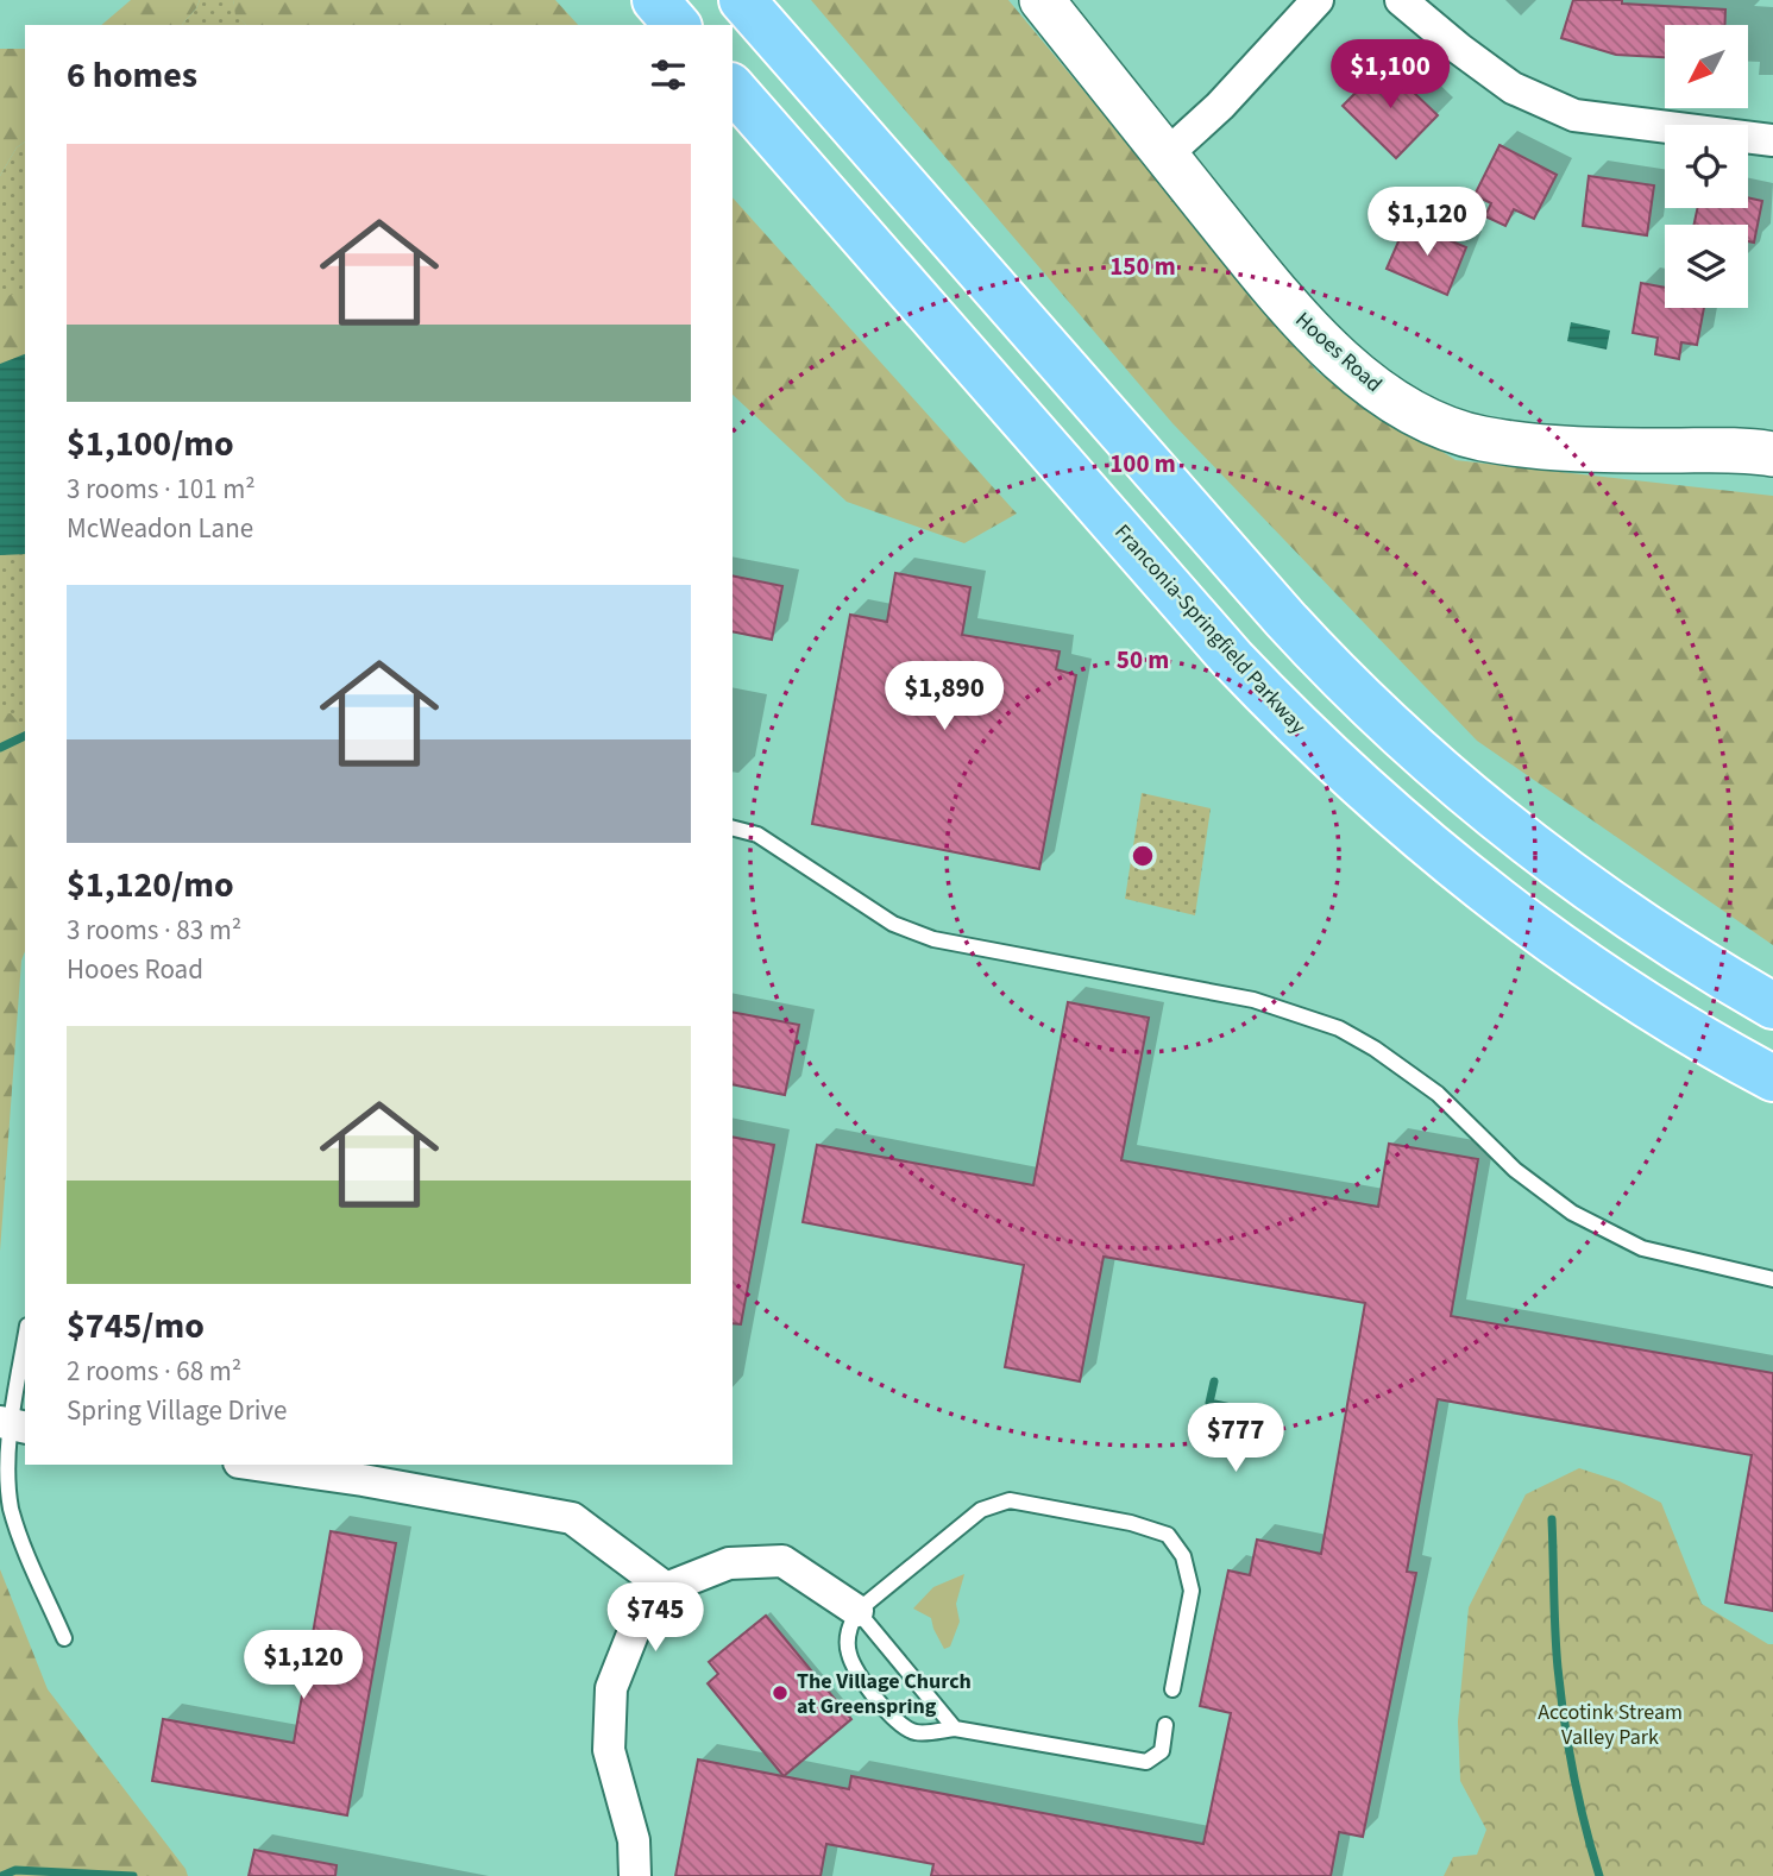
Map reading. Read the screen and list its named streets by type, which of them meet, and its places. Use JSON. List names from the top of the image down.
{
  "streets": {
    "main road": ["Franconia-Springfield Parkway"],
    "street": ["Hooes Road"]
  },
  "parks": ["Accotink Stream Valley Park"],
  "places": ["The Village Church at Greenspring"],
  "north": "bottom left",
  "page": {
    "heading": "6 homes",
    "price": [
      "$1,100",
      "$1,120",
      "$1,890",
      "$777",
      "$745",
      "$1,120"
    ],
    "list": [
      {
        "name": "$1,100/mo",
        "note": "3 rooms · 101 m² · McWeadon Lane"
      },
      {
        "name": "$1,120/mo",
        "note": "3 rooms · 83 m² · Hooes Road"
      },
      {
        "name": "$745/mo",
        "note": "2 rooms · 68 m² · Spring Village Drive"
      }
    ]
  },
  "rings": ["150 m", "100 m", "50 m"]
}
